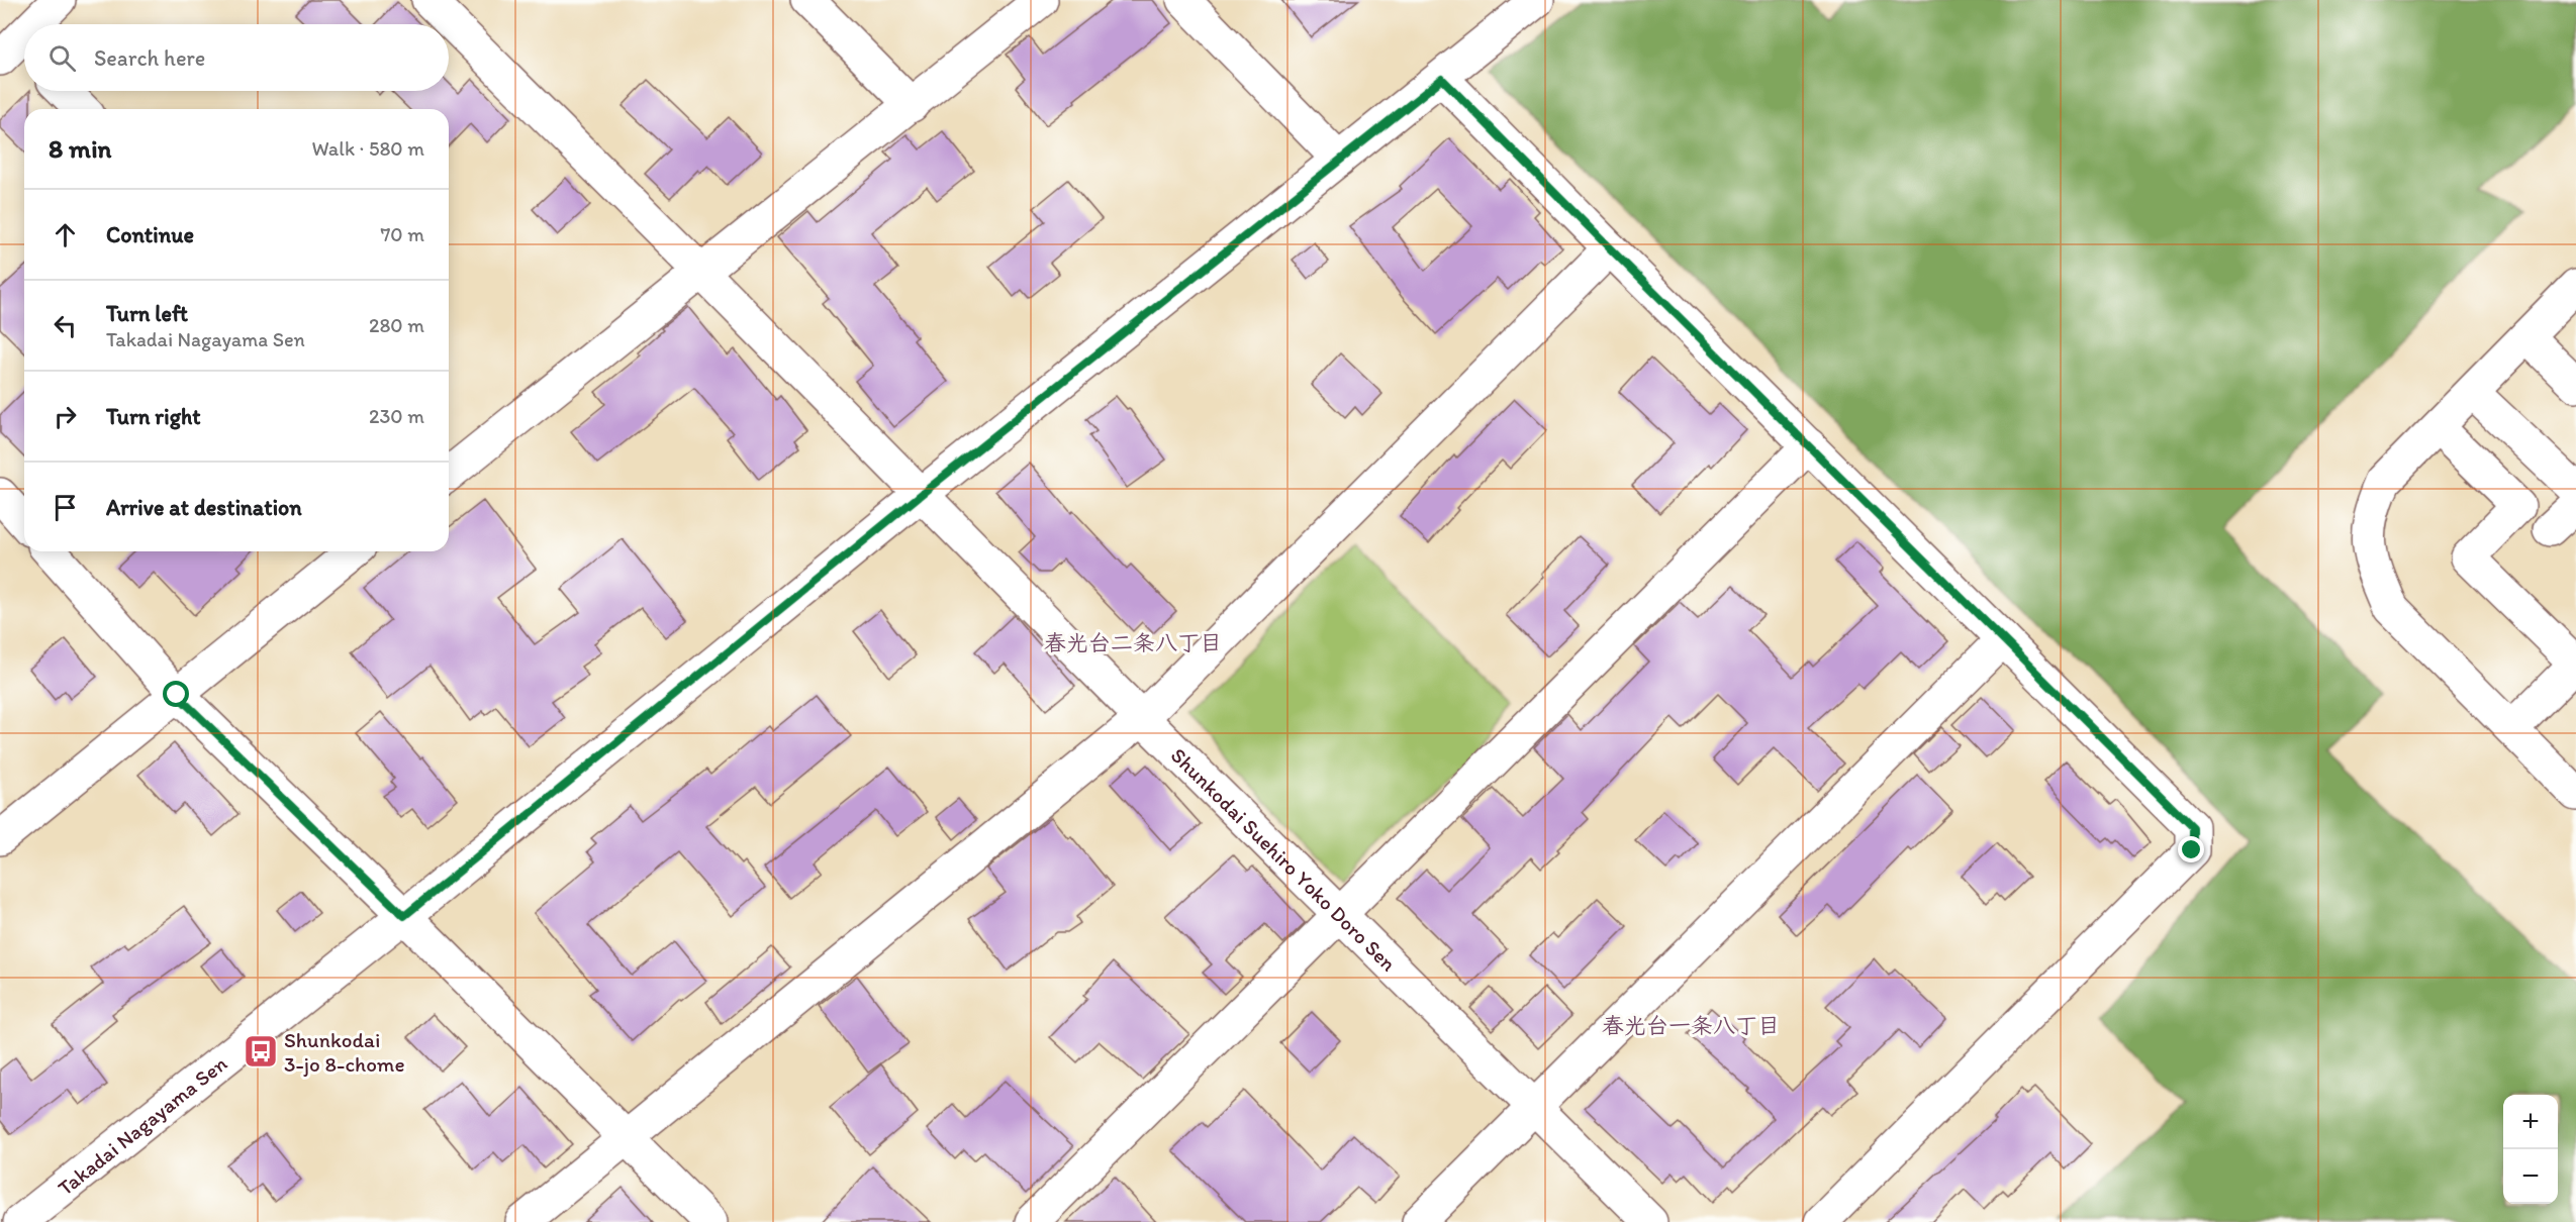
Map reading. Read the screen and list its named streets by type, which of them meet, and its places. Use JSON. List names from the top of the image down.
{
  "streets": {
    "street": ["Shunkodai Suehiro Yoko Doro Sen", "Takadai Nagayama Sen"]
  },
  "crossings": [
    ["Shunkodai Suehiro Yoko Doro Sen", "Takadai Nagayama Sen"]
  ],
  "districts": ["春光台二条八丁目", "春光台一条八丁目"],
  "places": {
    "bus stop": ["Shunkodai 3-jo 8-chome"]
  },
  "page": {
    "search": "Search here",
    "heading": ["8 min", "Walk · 580 m"],
    "list": [
      ["Continue", "70 m"],
      ["Turn left", "Takadai Nagayama Sen", "280 m"],
      ["Turn right", "230 m"],
      "Arrive at destination"
    ],
    "map_buttons": ["+", "−"]
  }
}
